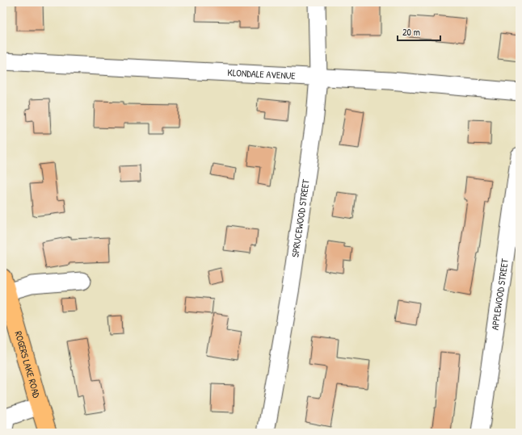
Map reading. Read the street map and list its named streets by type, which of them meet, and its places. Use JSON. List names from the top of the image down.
{
  "streets": {
    "main road": ["ROGERS LAKE ROAD"],
    "street": ["KLONDALE AVENUE", "SPRUCEWOOD STREET", "APPLEWOOD STREET"]
  },
  "crossings": [
    ["KLONDALE AVENUE", "SPRUCEWOOD STREET"]
  ],
  "scale_bar": "20 m"
}
